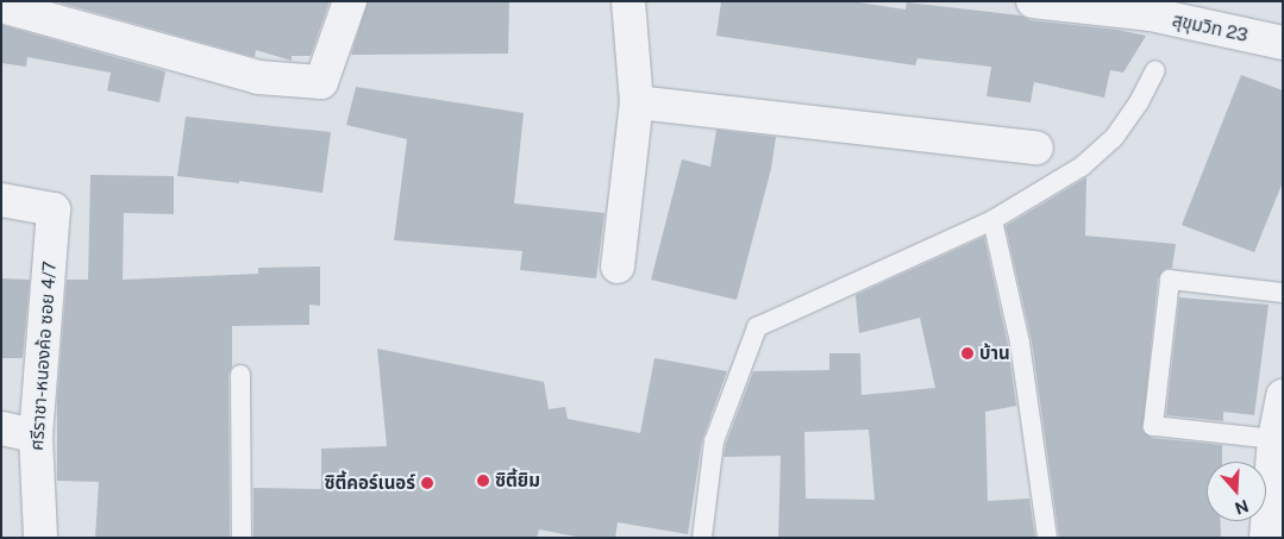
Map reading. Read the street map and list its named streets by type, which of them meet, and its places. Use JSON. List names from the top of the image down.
{
  "streets": {
    "street": ["สุขุมวิท 23", "ศรีราชา-หนองค้อ ซอย 4/7"]
  },
  "places": ["บ้าน", "ซิตี้ยิม", "ซิตี้คอร์เนอร์"],
  "north": "bottom"
}
